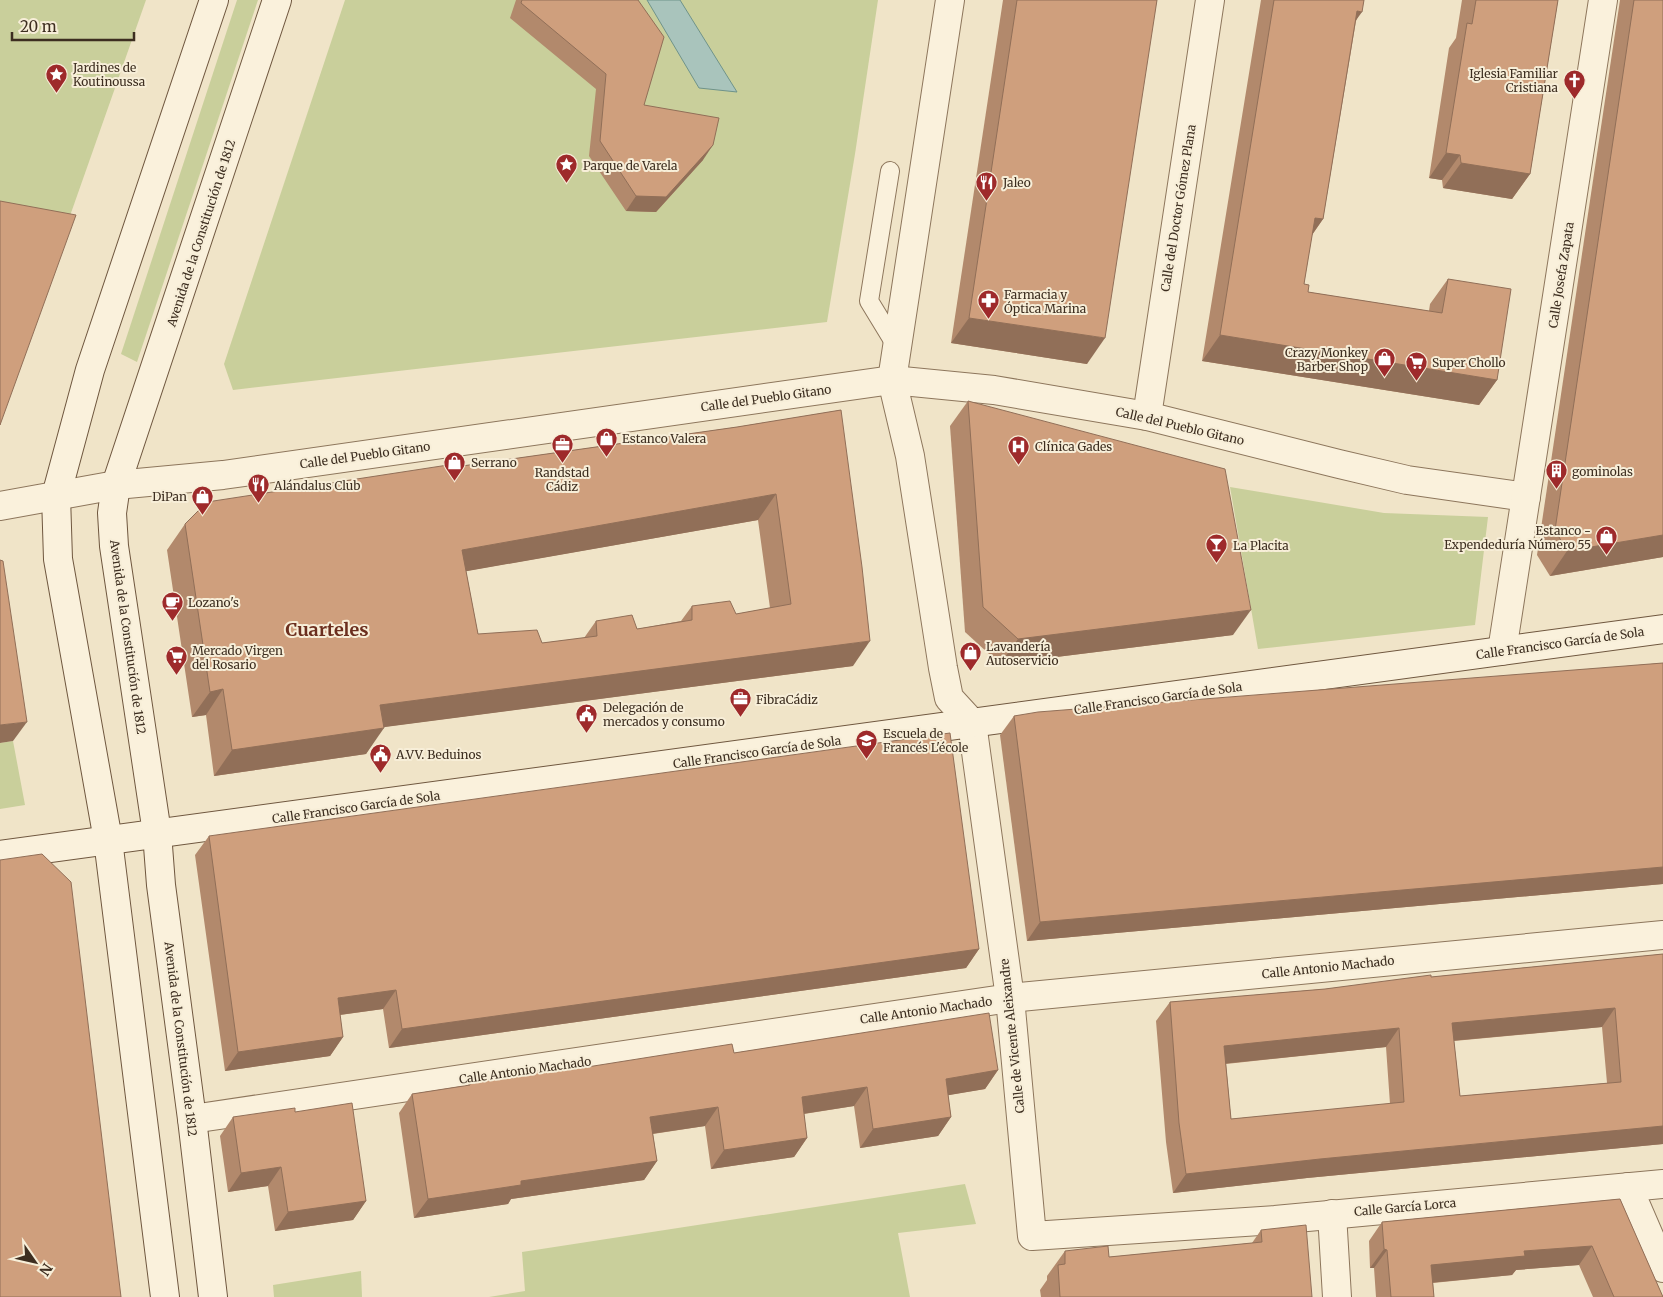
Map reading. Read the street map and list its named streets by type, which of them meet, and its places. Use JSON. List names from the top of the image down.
{
  "streets": {
    "street": [
      "Calle del Doctor Gómez Plana",
      "Avenida de la Constitución de 1812",
      "Calle Josefa Zapata",
      "Calle del Pueblo Gitano",
      "Calle Francisco García de Sola",
      "Calle Antonio Machado",
      "Calle de Vicente Aleixandre",
      "Calle García Lorca"
    ]
  },
  "crossings": [
    ["Calle del Doctor Gómez Plana", "Calle del Pueblo Gitano"],
    ["Avenida de la Constitución de 1812", "Calle del Pueblo Gitano"],
    ["Avenida de la Constitución de 1812", "Calle Francisco García de Sola"],
    ["Avenida de la Constitución de 1812", "Calle Antonio Machado"],
    ["Calle Josefa Zapata", "Calle del Pueblo Gitano"],
    ["Calle Josefa Zapata", "Calle Francisco García de Sola"],
    ["Calle Francisco García de Sola", "Calle de Vicente Aleixandre"],
    ["Calle Antonio Machado", "Calle de Vicente Aleixandre"],
    ["Calle de Vicente Aleixandre", "Calle García Lorca"]
  ],
  "districts": ["Cuarteles"],
  "places": {
    "place": ["Jardines de Koutinoussa", "Parque de Varela"],
    "church": ["Iglesia Familiar Cristiana"],
    "restaurant": ["Jaleo", "Alándalus Club"],
    "pharmacy": ["Farmacia y Óptica Marina"],
    "shop": [
      "Crazy Monkey Barber Shop",
      "Estanco Valera",
      "Serrano",
      "DiPan",
      "Estanco - Expendeduría Número 55",
      "Lavandería Autoservicio"
    ],
    "supermarket": ["Super Chollo", "Mercado Virgen del Rosario"],
    "office": ["Randstad Cádiz", "FibraCádiz"],
    "hospital": ["Clínica Gades"],
    "building": ["gominolas"],
    "bar": ["La Placita"],
    "cafe": ["Lozano's"],
    "public building": ["Delegación de mercados y consumo", "A.VV. Beduinos"],
    "school or university": ["Escuela de Francés L'école"]
  },
  "scale_bar": "20 m",
  "north": "bottom right"
}
